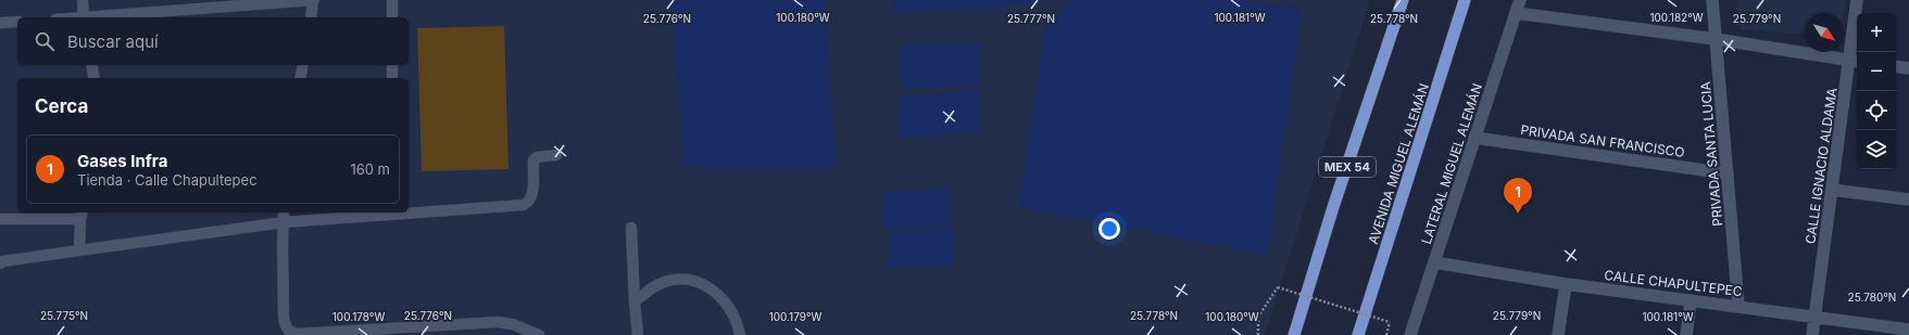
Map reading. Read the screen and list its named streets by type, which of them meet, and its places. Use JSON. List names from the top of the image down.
{
  "streets": {
    "highway": ["AVENIDA MIGUEL ALEMÁN", "MEX 54"],
    "street": [
      "PRIVADA SAN FRANCISCO",
      "PRIVADA SANTA LUCIA",
      "LATERAL MIGUEL ALEMÁN",
      "CALLE IGNACIO ALDAMA",
      "CALLE CHAPULTEPEC"
    ]
  },
  "crossings": [
    ["PRIVADA SAN FRANCISCO", "PRIVADA SANTA LUCIA"],
    ["PRIVADA SAN FRANCISCO", "LATERAL MIGUEL ALEMÁN"],
    ["PRIVADA SANTA LUCIA", "CALLE CHAPULTEPEC"],
    ["LATERAL MIGUEL ALEMÁN", "CALLE CHAPULTEPEC"],
    ["CALLE IGNACIO ALDAMA", "CALLE CHAPULTEPEC"]
  ],
  "north": "bottom right",
  "page": {
    "map_buttons": ["+", "−"],
    "search": "Buscar aquí",
    "heading": "Cerca",
    "list": [
      {
        "mark": "1",
        "name": "Gases Infra",
        "note": "Tienda · Calle Chapultepec",
        "value": "160 m"
      }
    ],
    "pins": "1"
  },
  "coordinates": [
    "100.180°W",
    "100.181°W",
    "100.182°W",
    "25.776°N",
    "25.777°N",
    "25.778°N",
    "25.779°N",
    "25.780°N",
    "25.775°N",
    "100.178°W",
    "100.179°W"
  ]
}
